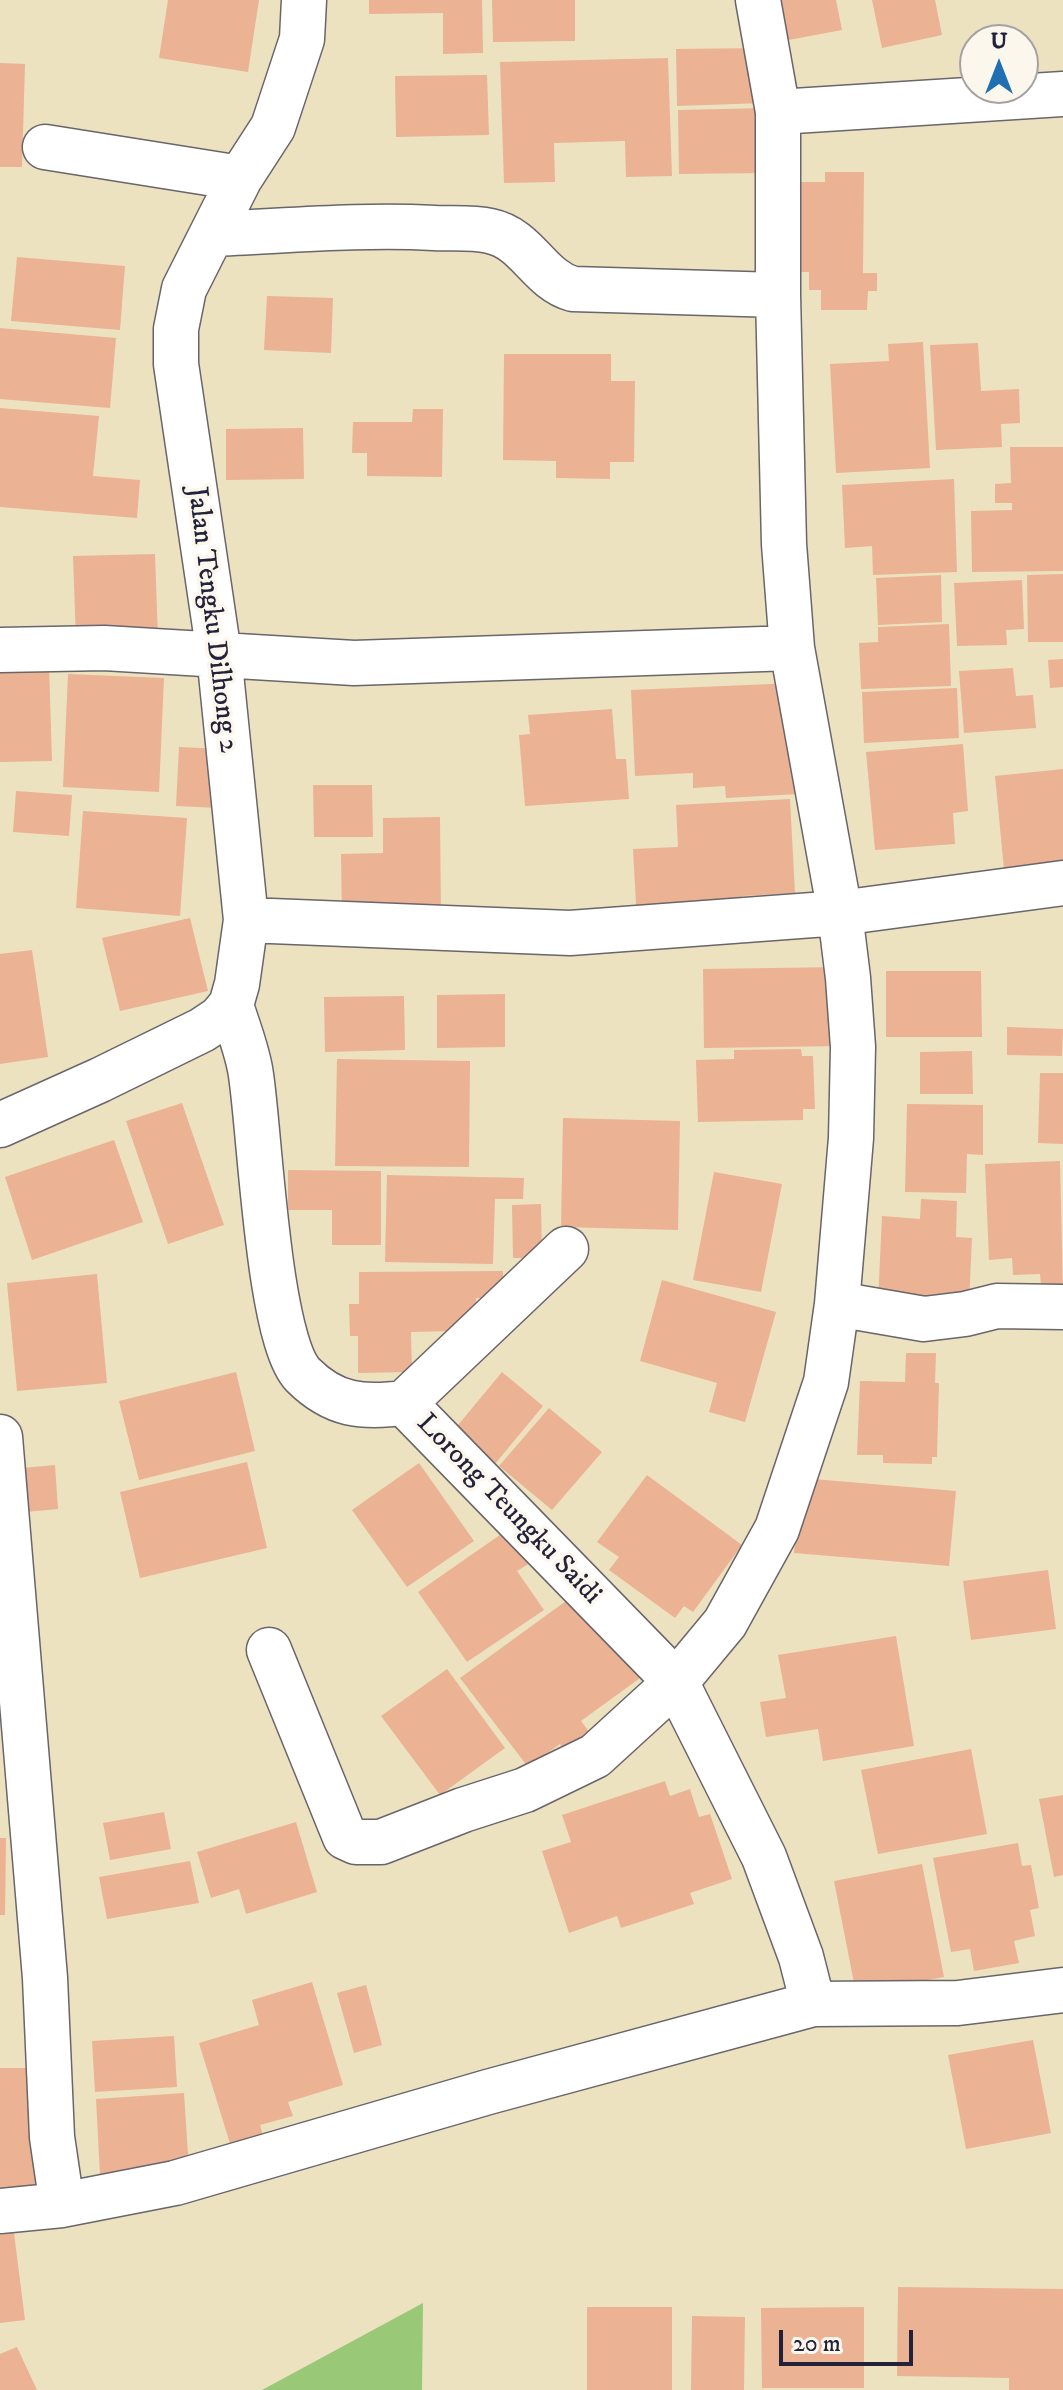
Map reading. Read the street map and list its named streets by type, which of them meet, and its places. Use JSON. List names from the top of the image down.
{
  "streets": {
    "street": ["Jalan Tengku Dilhong 2", "Lorong Teungku Saidi"]
  },
  "crossings": [
    ["Jalan Tengku Dilhong 2", "Lorong Teungku Saidi"]
  ],
  "scale_bar": "20 m",
  "north": "top"
}
